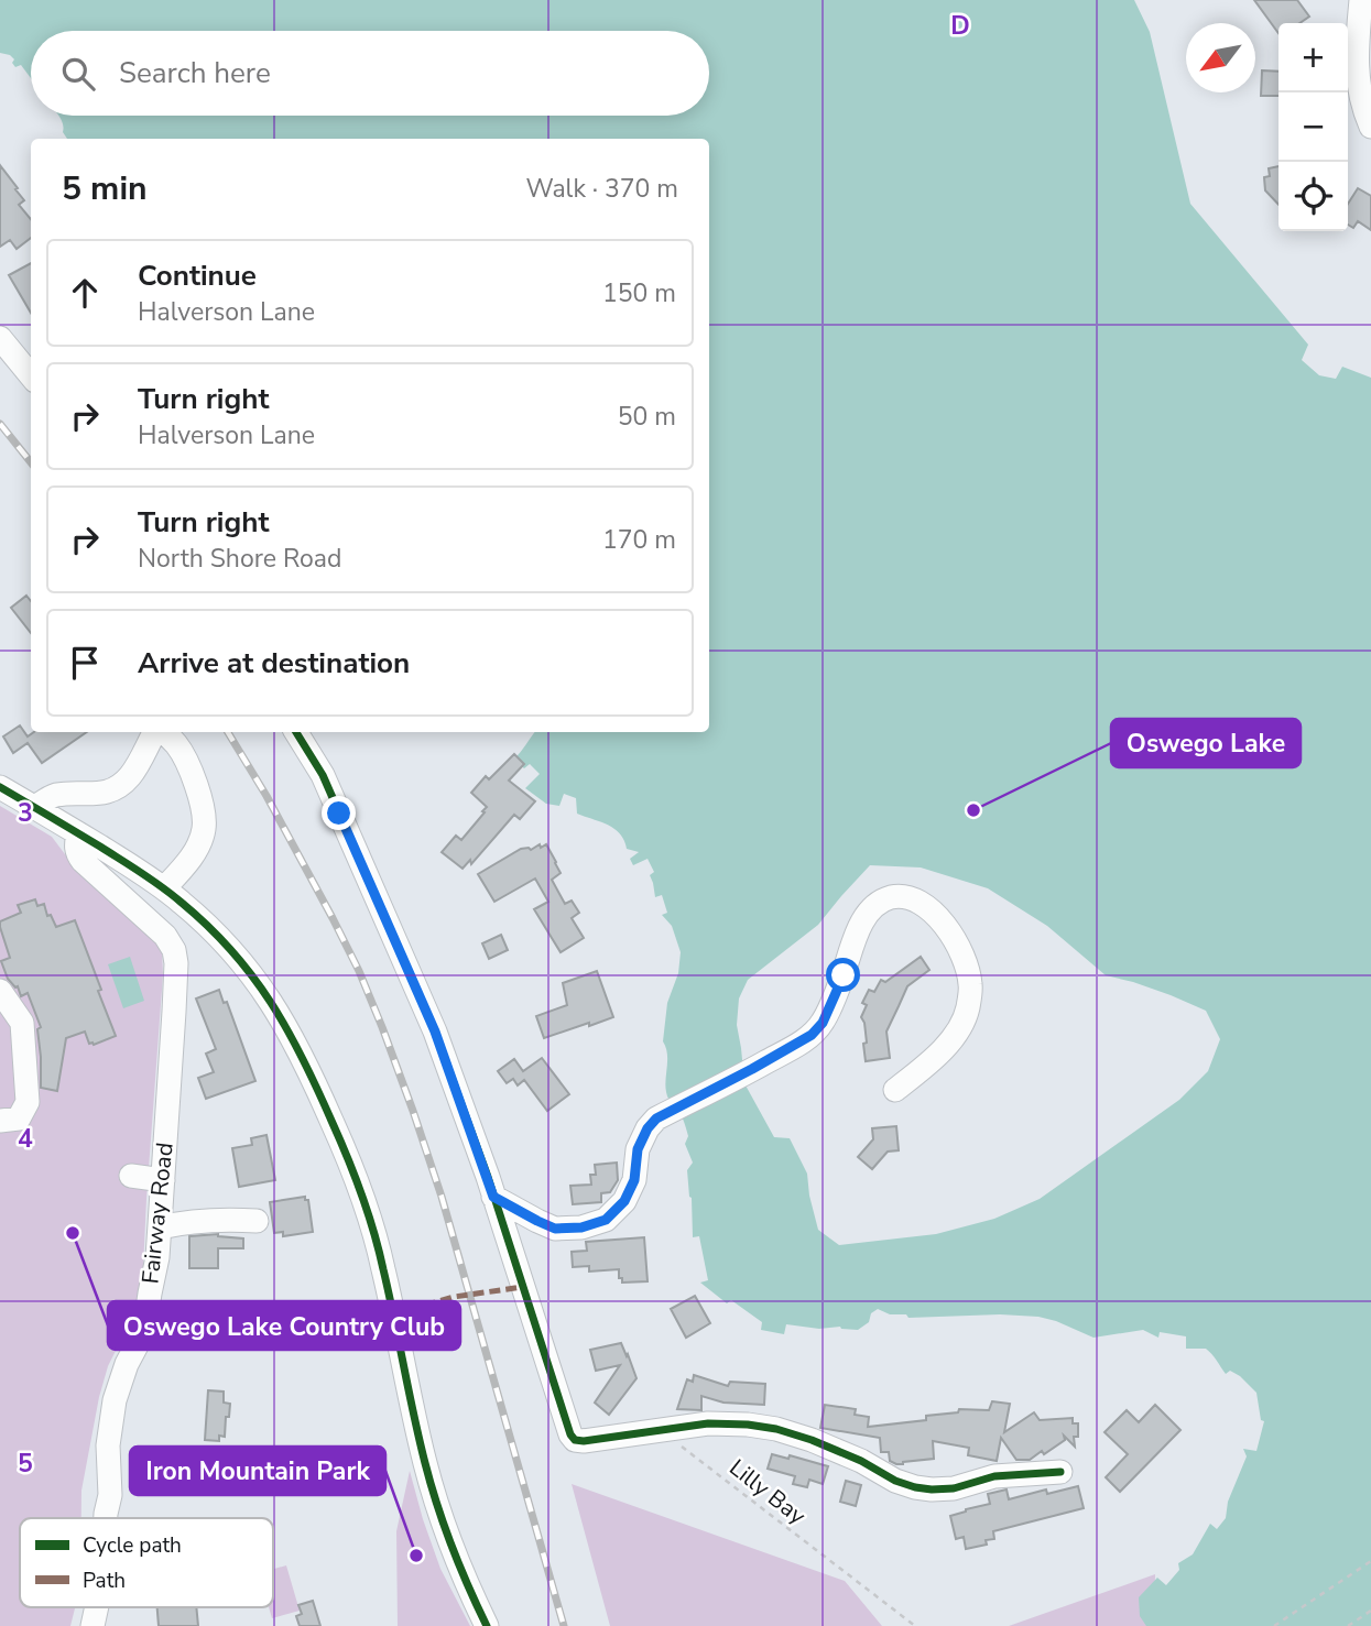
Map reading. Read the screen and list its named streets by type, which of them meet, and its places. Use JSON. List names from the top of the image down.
{
  "streets": {
    "street": ["Fairway Road"],
    "path": ["Lilly Bay"]
  },
  "places": ["Oswego Lake", "Oswego Lake Country Club", "Iron Mountain Park"],
  "legend": ["Cycle path", "Path"],
  "north": "bottom left",
  "page": {
    "map_buttons": ["+", "−"],
    "search": "Search here",
    "heading": ["5 min", "Walk · 370 m"],
    "list": [
      ["Continue", "Halverson Lane", "150 m"],
      ["Turn right", "Halverson Lane", "50 m"],
      ["Turn right", "North Shore Road", "170 m"],
      "Arrive at destination"
    ]
  },
  "grid": {
    "columns": ["D"],
    "rows": ["3", "4", "5"]
  }
}
